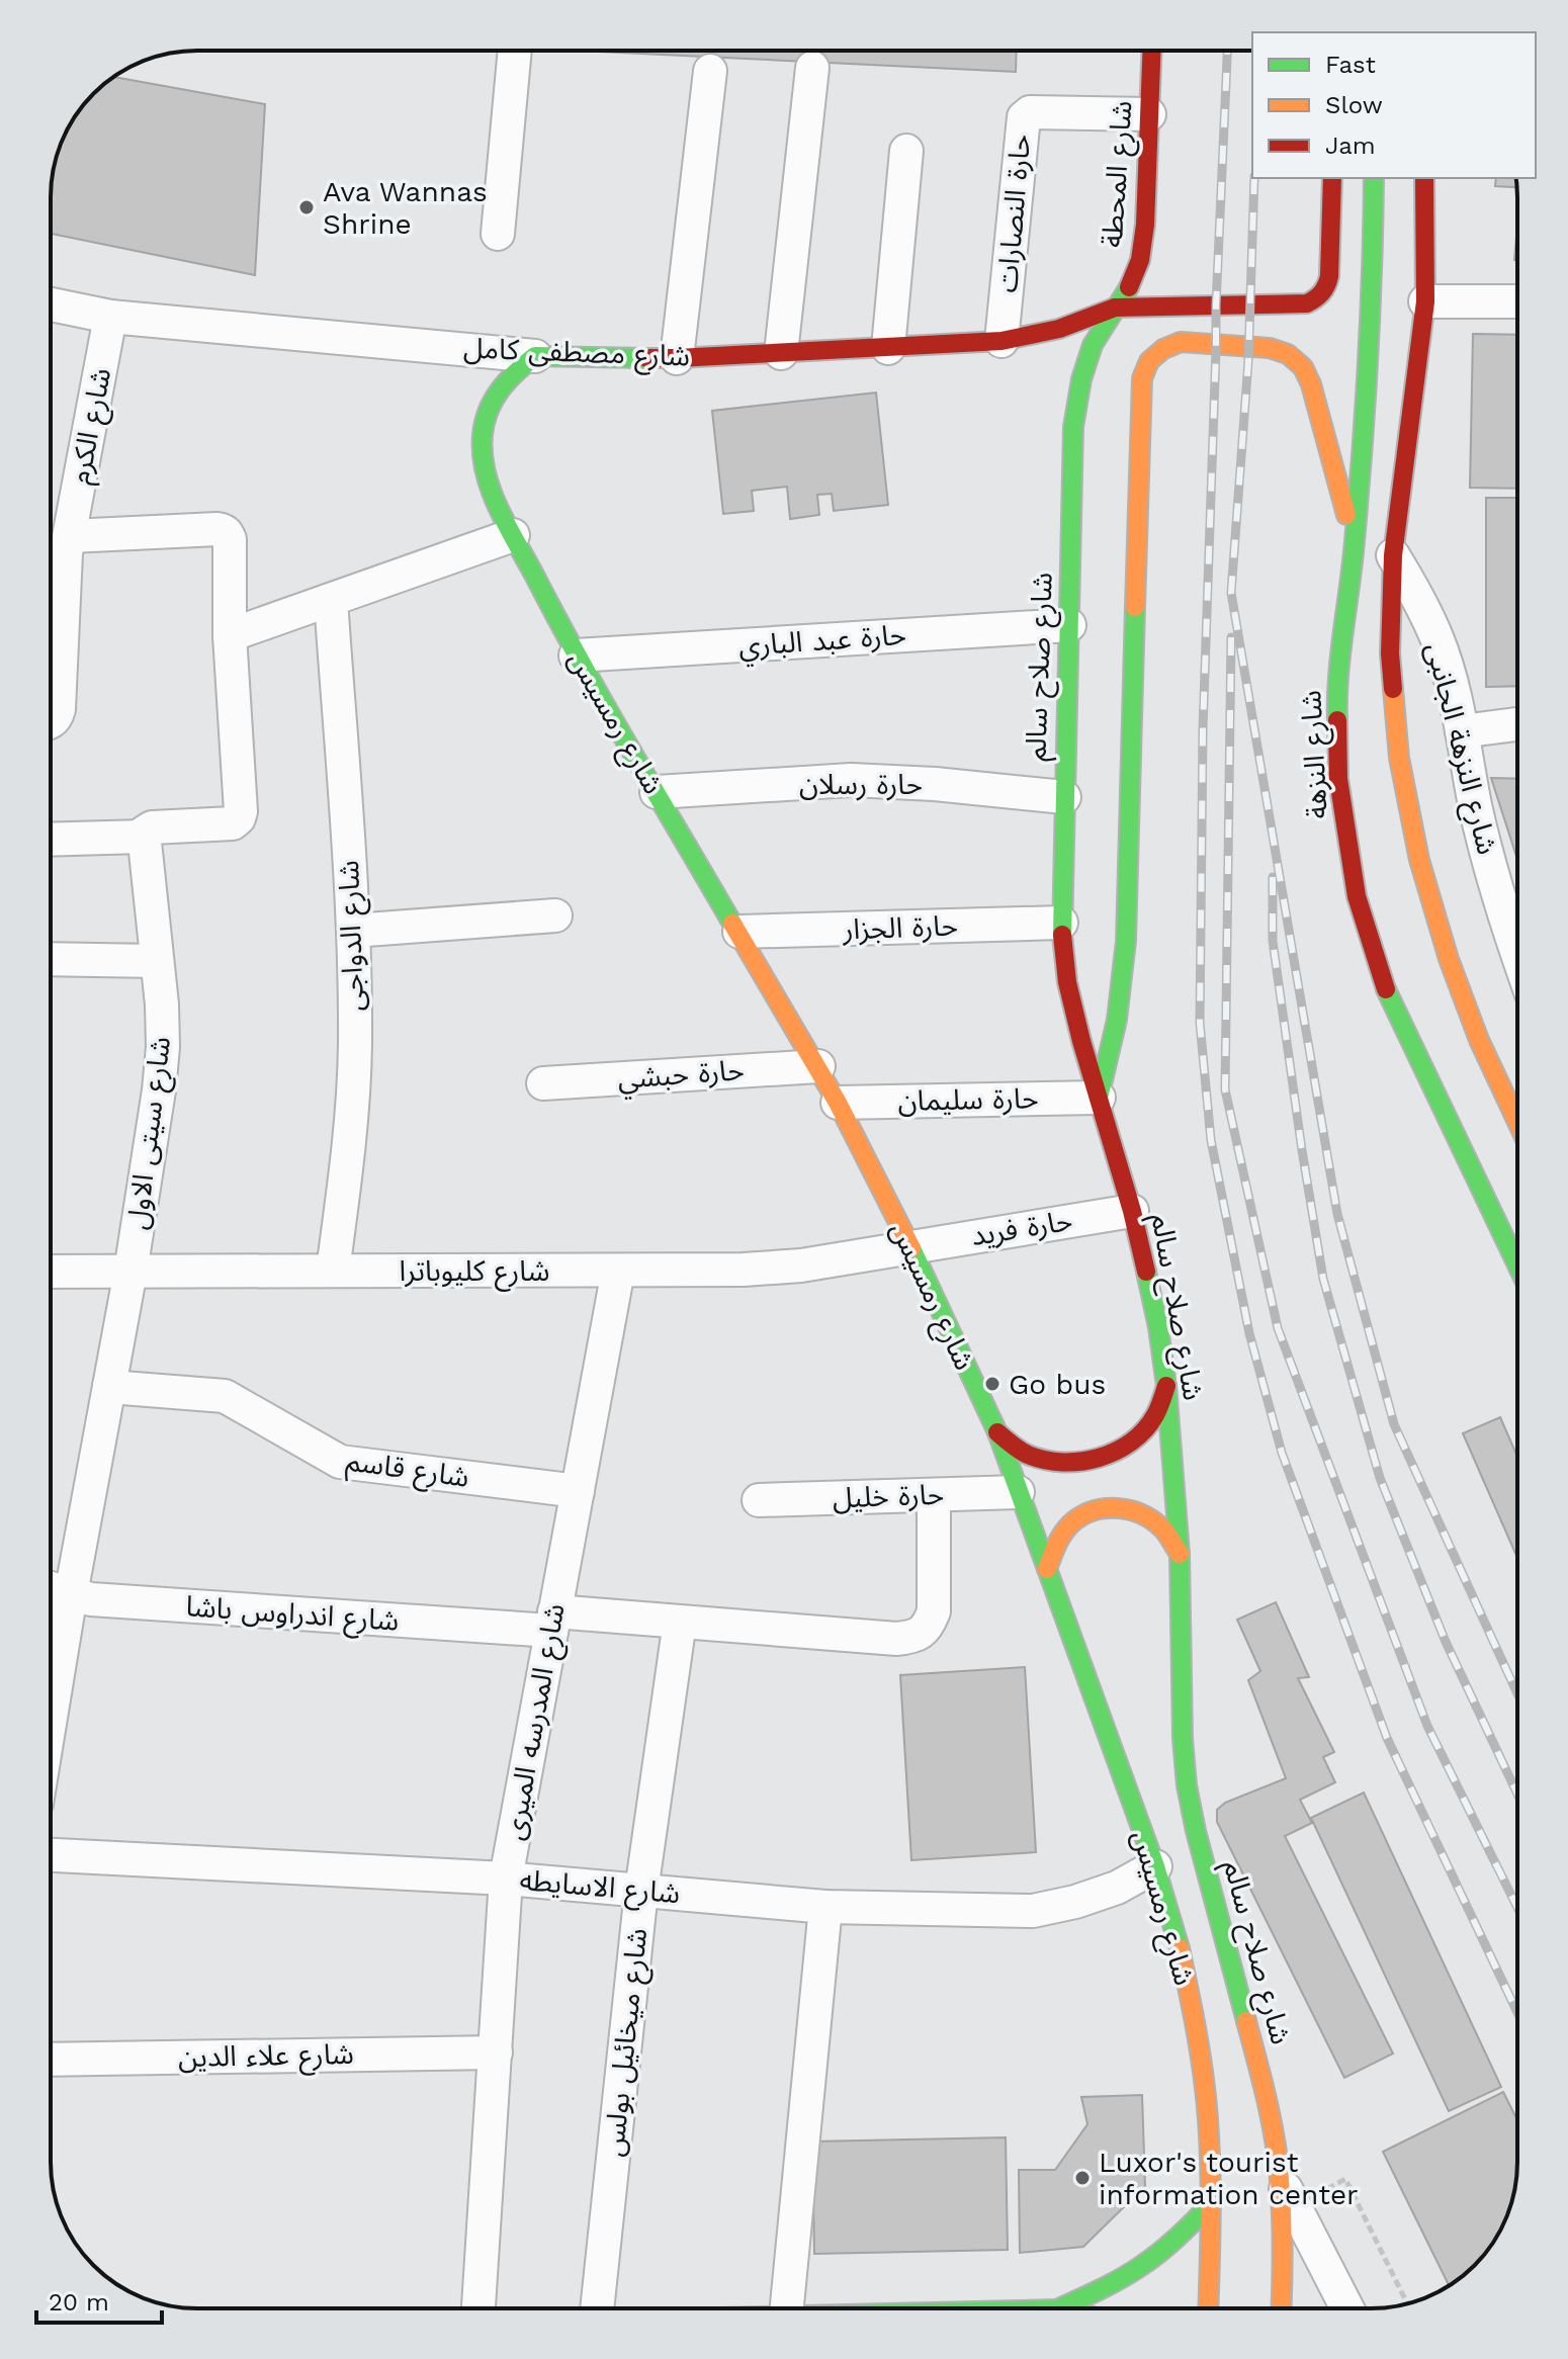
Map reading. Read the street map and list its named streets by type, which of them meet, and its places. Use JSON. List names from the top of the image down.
{
  "streets": {
    "main road": [
      "شارع المحطة",
      "شارع مصطفى كامل",
      "شارع صلاح سالم",
      "شارع رمسيس",
      "شارع النزهة"
    ],
    "street": [
      "حارة النصارات",
      "شارع الكرم",
      "حارة عبد الباري",
      "شارع النزهة الجانبى",
      "حارة رسلان",
      "حارة الجزار",
      "شارع الدواجى",
      "حارة حبشي",
      "حارة سليمان",
      "شارع سيتى الاول",
      "حارة فريد",
      "شارع كليوباترا",
      "شارع قاسم",
      "حارة خليل",
      "شارع اندراوس باشا",
      "شارع المدرسه الميرى",
      "شارع الاسايطه",
      "شارع ميخائيل بولس",
      "شارع علاء الدين"
    ]
  },
  "crossings": [
    ["شارع المحطة", "حارة النصارات"],
    ["شارع المحطة", "شارع مصطفى كامل"],
    ["شارع المحطة", "شارع صلاح سالم"],
    ["حارة النصارات", "شارع مصطفى كامل"],
    ["شارع مصطفى كامل", "شارع الكرم"],
    ["شارع مصطفى كامل", "شارع صلاح سالم"],
    ["شارع مصطفى كامل", "شارع رمسيس"],
    ["حارة عبد الباري", "شارع صلاح سالم"],
    ["حارة عبد الباري", "شارع رمسيس"],
    ["شارع صلاح سالم", "حارة رسلان"],
    ["شارع صلاح سالم", "حارة الجزار"],
    ["شارع صلاح سالم", "حارة سليمان"],
    ["شارع صلاح سالم", "حارة فريد"],
    ["شارع رمسيس", "حارة رسلان"],
    ["شارع رمسيس", "حارة الجزار"],
    ["شارع رمسيس", "حارة حبشي"],
    ["شارع رمسيس", "حارة سليمان"],
    ["شارع رمسيس", "حارة فريد"],
    ["شارع رمسيس", "شارع كليوباترا"],
    ["شارع رمسيس", "حارة خليل"],
    ["شارع رمسيس", "شارع الاسايطه"],
    ["شارع الدواجى", "شارع كليوباترا"],
    ["شارع سيتى الاول", "شارع كليوباترا"],
    ["شارع سيتى الاول", "شارع قاسم"],
    ["شارع سيتى الاول", "شارع اندراوس باشا"],
    ["حارة فريد", "شارع كليوباترا"],
    ["شارع كليوباترا", "شارع المدرسه الميرى"],
    ["شارع قاسم", "شارع المدرسه الميرى"],
    ["حارة خليل", "شارع اندراوس باشا"],
    ["شارع اندراوس باشا", "شارع المدرسه الميرى"],
    ["شارع اندراوس باشا", "شارع ميخائيل بولس"],
    ["شارع المدرسه الميرى", "شارع الاسايطه"],
    ["شارع المدرسه الميرى", "شارع علاء الدين"],
    ["شارع الاسايطه", "شارع ميخائيل بولس"]
  ],
  "places": ["Ava Wannas Shrine", "Go bus", "Luxor's tourist information center"],
  "legend": ["Fast", "Slow", "Jam"],
  "scale_bar": "20 m"
}
